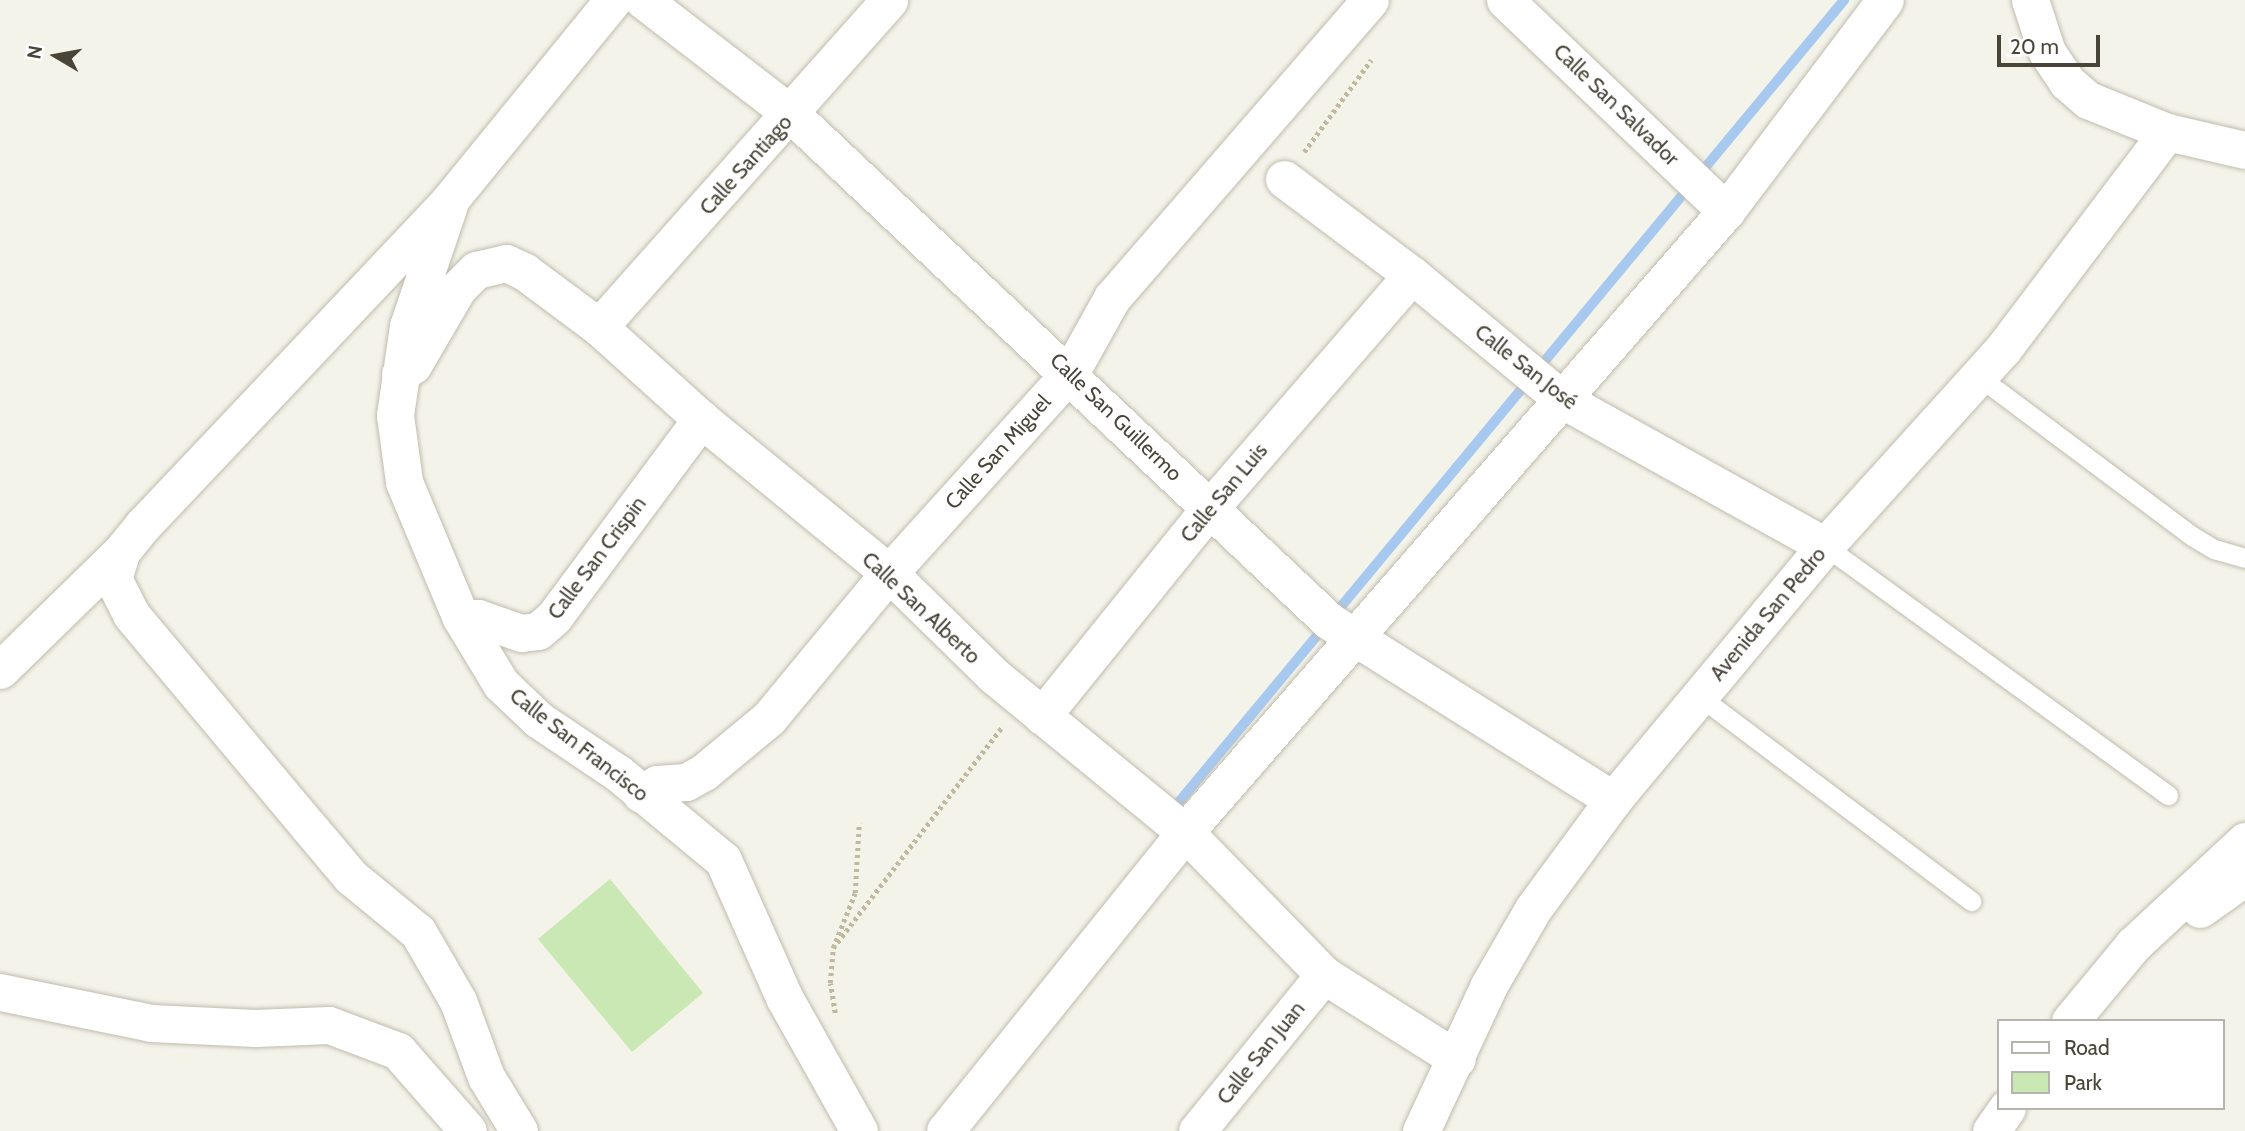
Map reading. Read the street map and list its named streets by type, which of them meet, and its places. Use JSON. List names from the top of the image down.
{
  "streets": {
    "street": [
      "Calle San Salvador",
      "Calle Santiago",
      "Calle San José",
      "Calle San Guillermo",
      "Calle San Miguel",
      "Calle San Luis",
      "Calle San Crispin",
      "Calle San Alberto",
      "Avenida San Pedro",
      "Calle San Francisco",
      "Calle San Juan"
    ]
  },
  "crossings": [
    ["Calle Santiago", "Calle San Guillermo"],
    ["Calle Santiago", "Calle San Alberto"],
    ["Calle San José", "Calle San Luis"],
    ["Calle San José", "Avenida San Pedro"],
    ["Calle San Guillermo", "Calle San Miguel"],
    ["Calle San Guillermo", "Calle San Luis"],
    ["Calle San Guillermo", "Avenida San Pedro"],
    ["Calle San Miguel", "Calle San Alberto"],
    ["Calle San Miguel", "Calle San Francisco"],
    ["Calle San Luis", "Calle San Alberto"],
    ["Calle San Crispin", "Calle San Alberto"],
    ["Calle San Crispin", "Calle San Francisco"],
    ["Calle San Alberto", "Avenida San Pedro"],
    ["Calle San Alberto", "Calle San Francisco"],
    ["Calle San Alberto", "Calle San Juan"]
  ],
  "legend": ["Road", "Park"],
  "scale_bar": "20 m",
  "north": "left"
}
